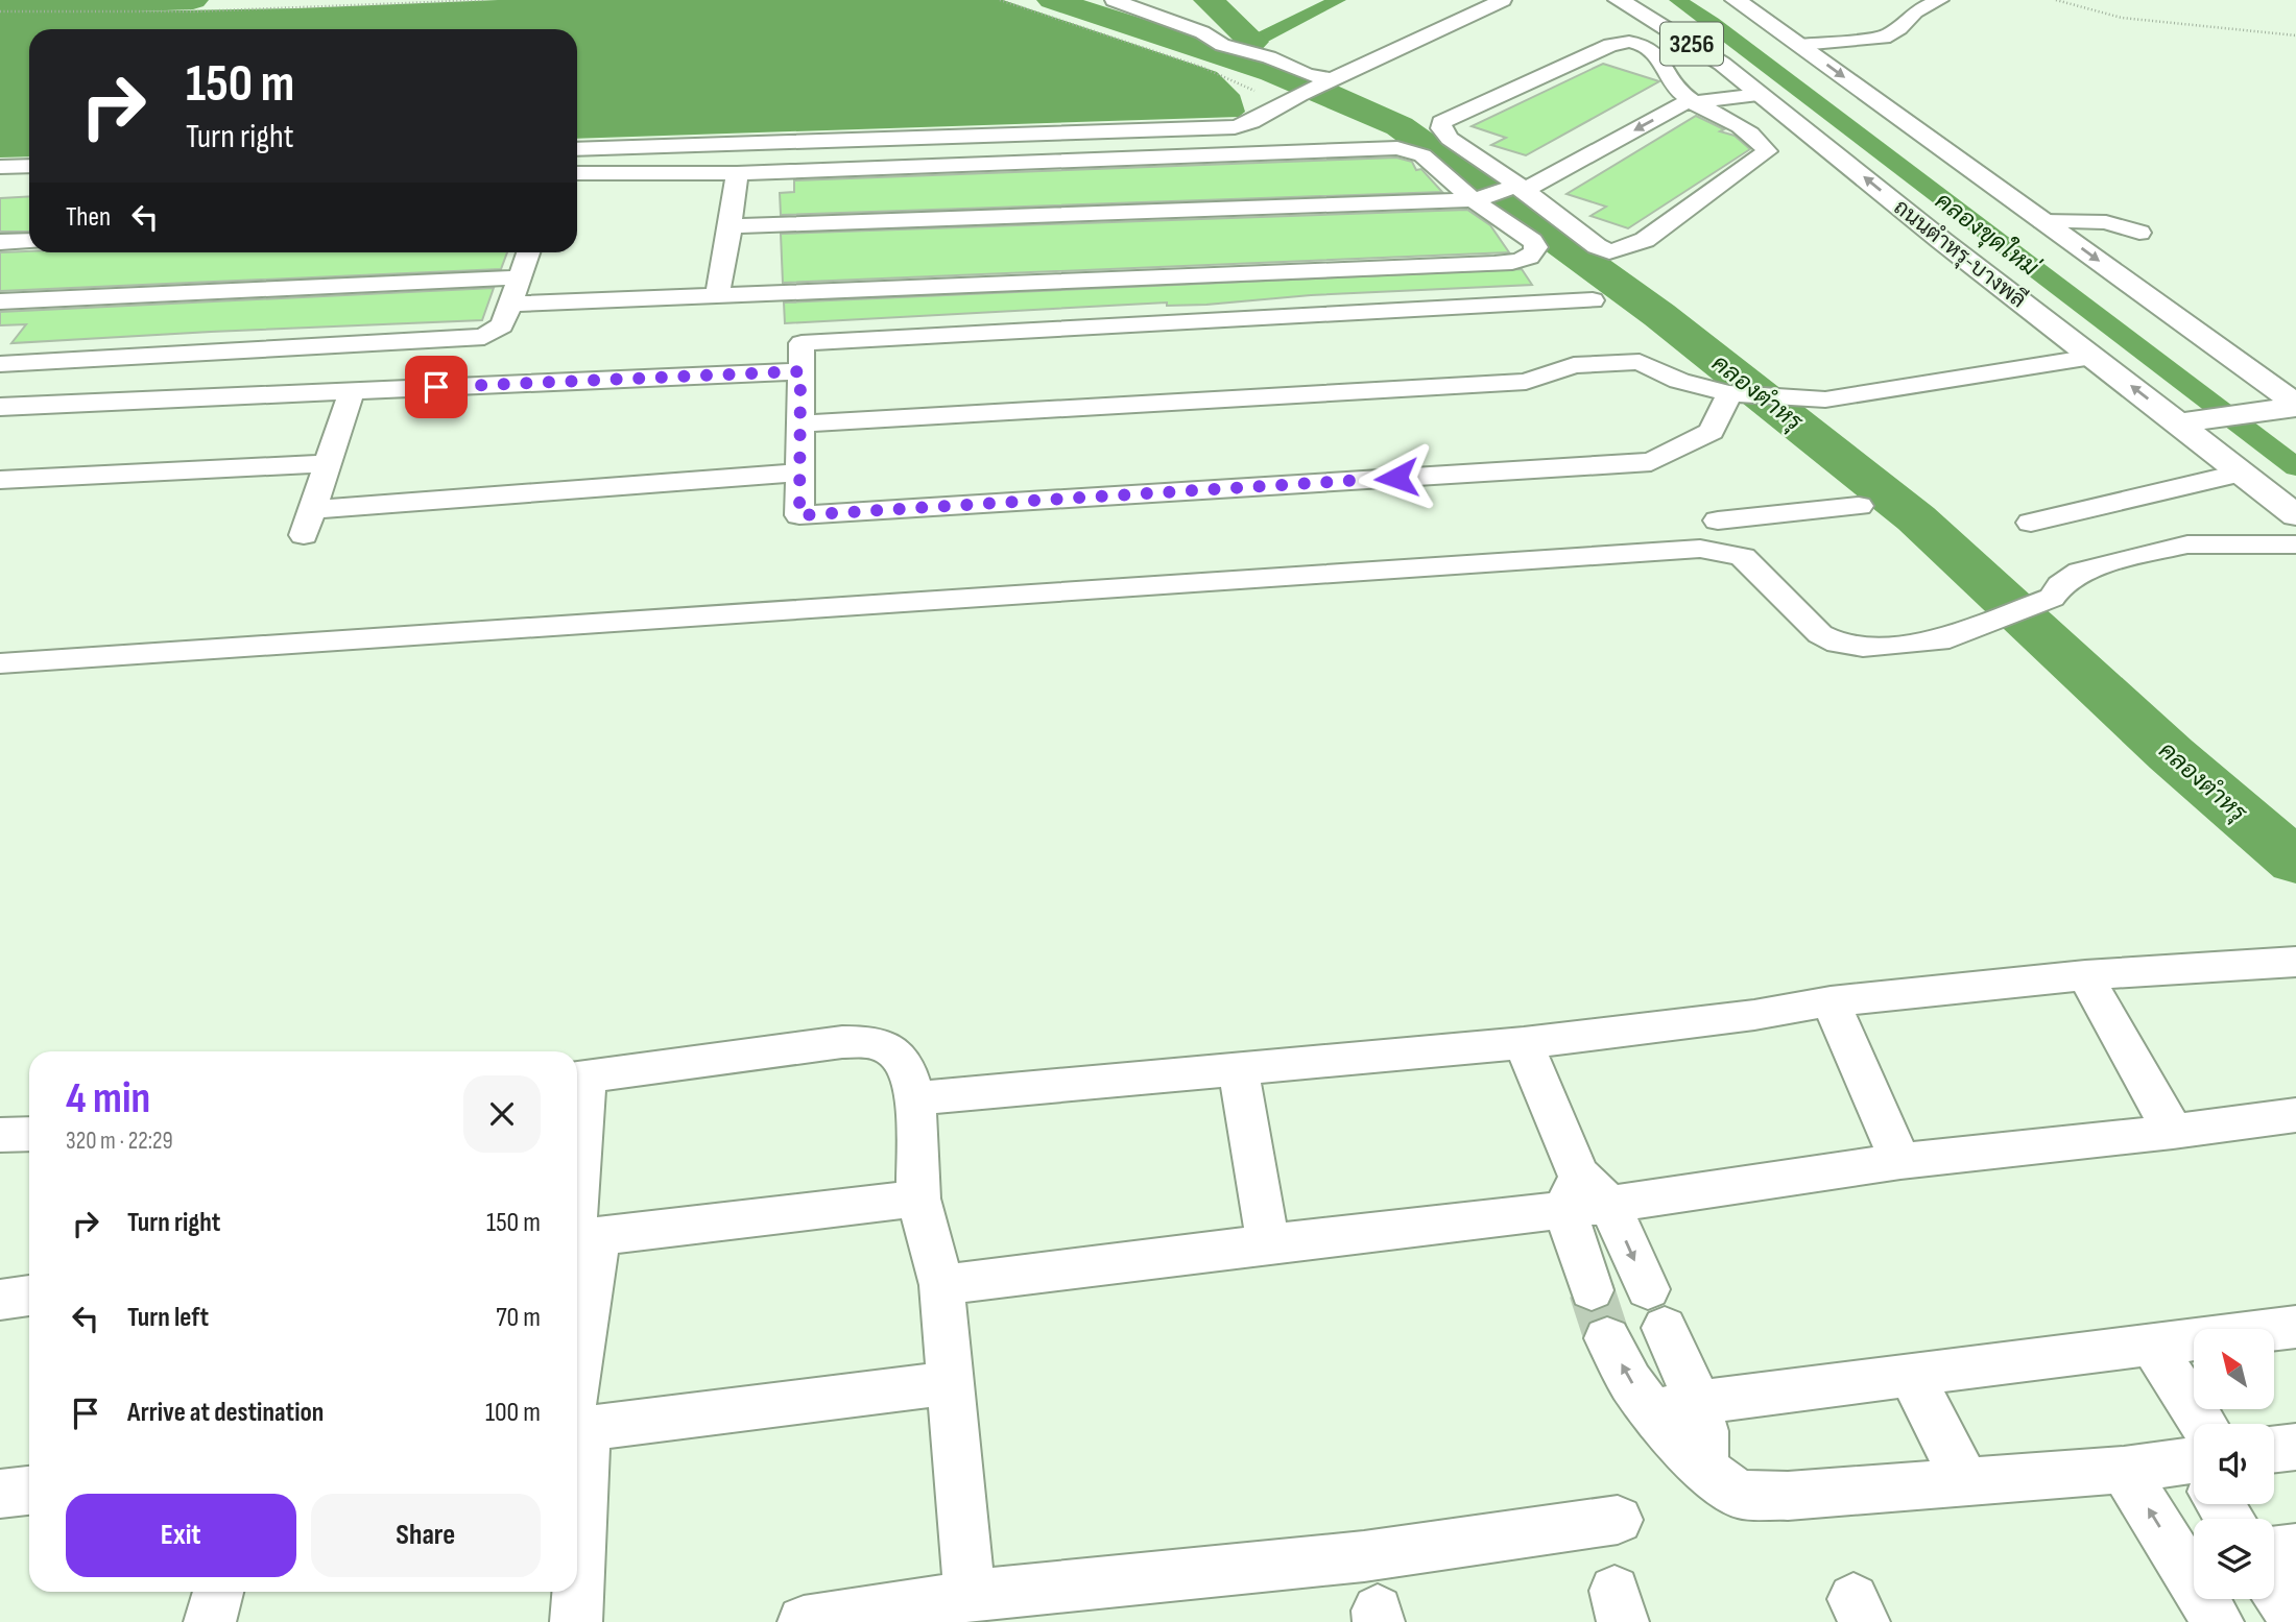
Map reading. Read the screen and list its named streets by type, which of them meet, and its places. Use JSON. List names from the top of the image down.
{
  "streets": {
    "main road": ["3256", "ถนนตำหรุ-บางพลี"]
  },
  "water": ["คลองขุดใหม่", "คลองตำหรุ"],
  "north": "top left",
  "page": {
    "turn": ["150 m", "Turn right"],
    "then": "Then",
    "heading": ["4 min", "320 m · 22:29"],
    "list": [
      {
        "name": "Turn right",
        "value": "150 m"
      },
      {
        "name": "Turn left",
        "value": "70 m"
      },
      {
        "name": "Arrive at destination",
        "value": "100 m"
      }
    ],
    "buttons": ["Exit", "Share"]
  }
}
